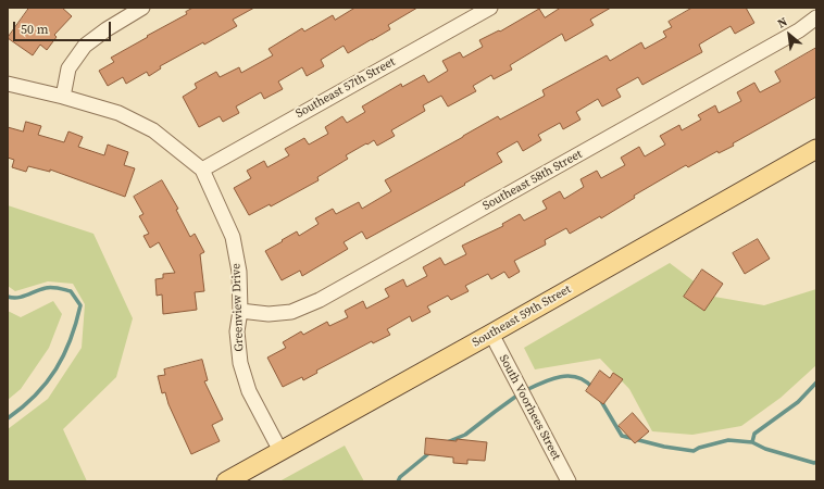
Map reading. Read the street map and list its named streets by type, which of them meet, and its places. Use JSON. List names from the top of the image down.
{
  "streets": {
    "main road": ["Southeast 59th Street"],
    "street": [
      "Southeast 57th Street",
      "Southeast 58th Street",
      "Greenview Drive",
      "South Voorhees Street"
    ]
  },
  "crossings": [
    ["Southeast 57th Street", "Greenview Drive"],
    ["Southeast 58th Street", "Greenview Drive"],
    ["Greenview Drive", "Southeast 59th Street"],
    ["Southeast 59th Street", "South Voorhees Street"]
  ],
  "scale_bar": "50 m",
  "north": "top left"
}
